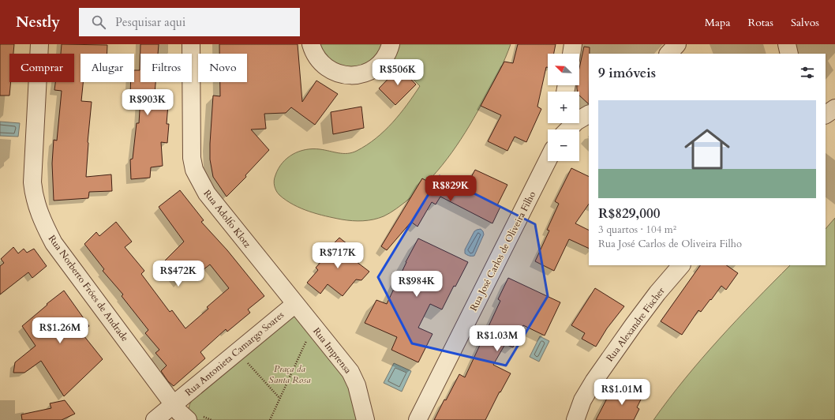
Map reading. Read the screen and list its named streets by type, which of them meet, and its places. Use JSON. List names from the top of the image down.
{
  "streets": {
    "street": [
      "Rua Adolfo Klotz",
      "Rua José Carlos de Oliveira Filho",
      "Rua Norberto Fróes de Andrade",
      "Rua Alexandre Fischer",
      "Rua Imprensa",
      "Rua Antonieta Camargo Soares"
    ]
  },
  "crossings": [
    ["Rua Adolfo Klotz", "Rua Imprensa"],
    ["Rua Adolfo Klotz", "Rua Antonieta Camargo Soares"],
    ["Rua Norberto Fróes de Andrade", "Rua Antonieta Camargo Soares"],
    ["Rua Imprensa", "Rua Antonieta Camargo Soares"]
  ],
  "parks": ["Praça da Santa Rosa"],
  "north": "top left",
  "page": {
    "header": "Nestly",
    "search": "Pesquisar aqui",
    "nav": ["Mapa", "Rotas", "Salvos"],
    "map_buttons": ["+", "−"],
    "chip": [
      "Comprar",
      "Alugar",
      "Filtros",
      "Novo"
    ],
    "heading": "9 imóveis",
    "price": [
      "R$506K",
      "R$903K",
      "R$829K",
      "R$717K",
      "R$472K",
      "R$984K",
      "R$1.26M",
      "R$1.03M",
      "R$1.01M"
    ],
    "list": [
      {
        "name": "R$829,000",
        "note": "3 quartos · 104 m² · Rua José Carlos de Oliveira Filho"
      }
    ]
  }
}
